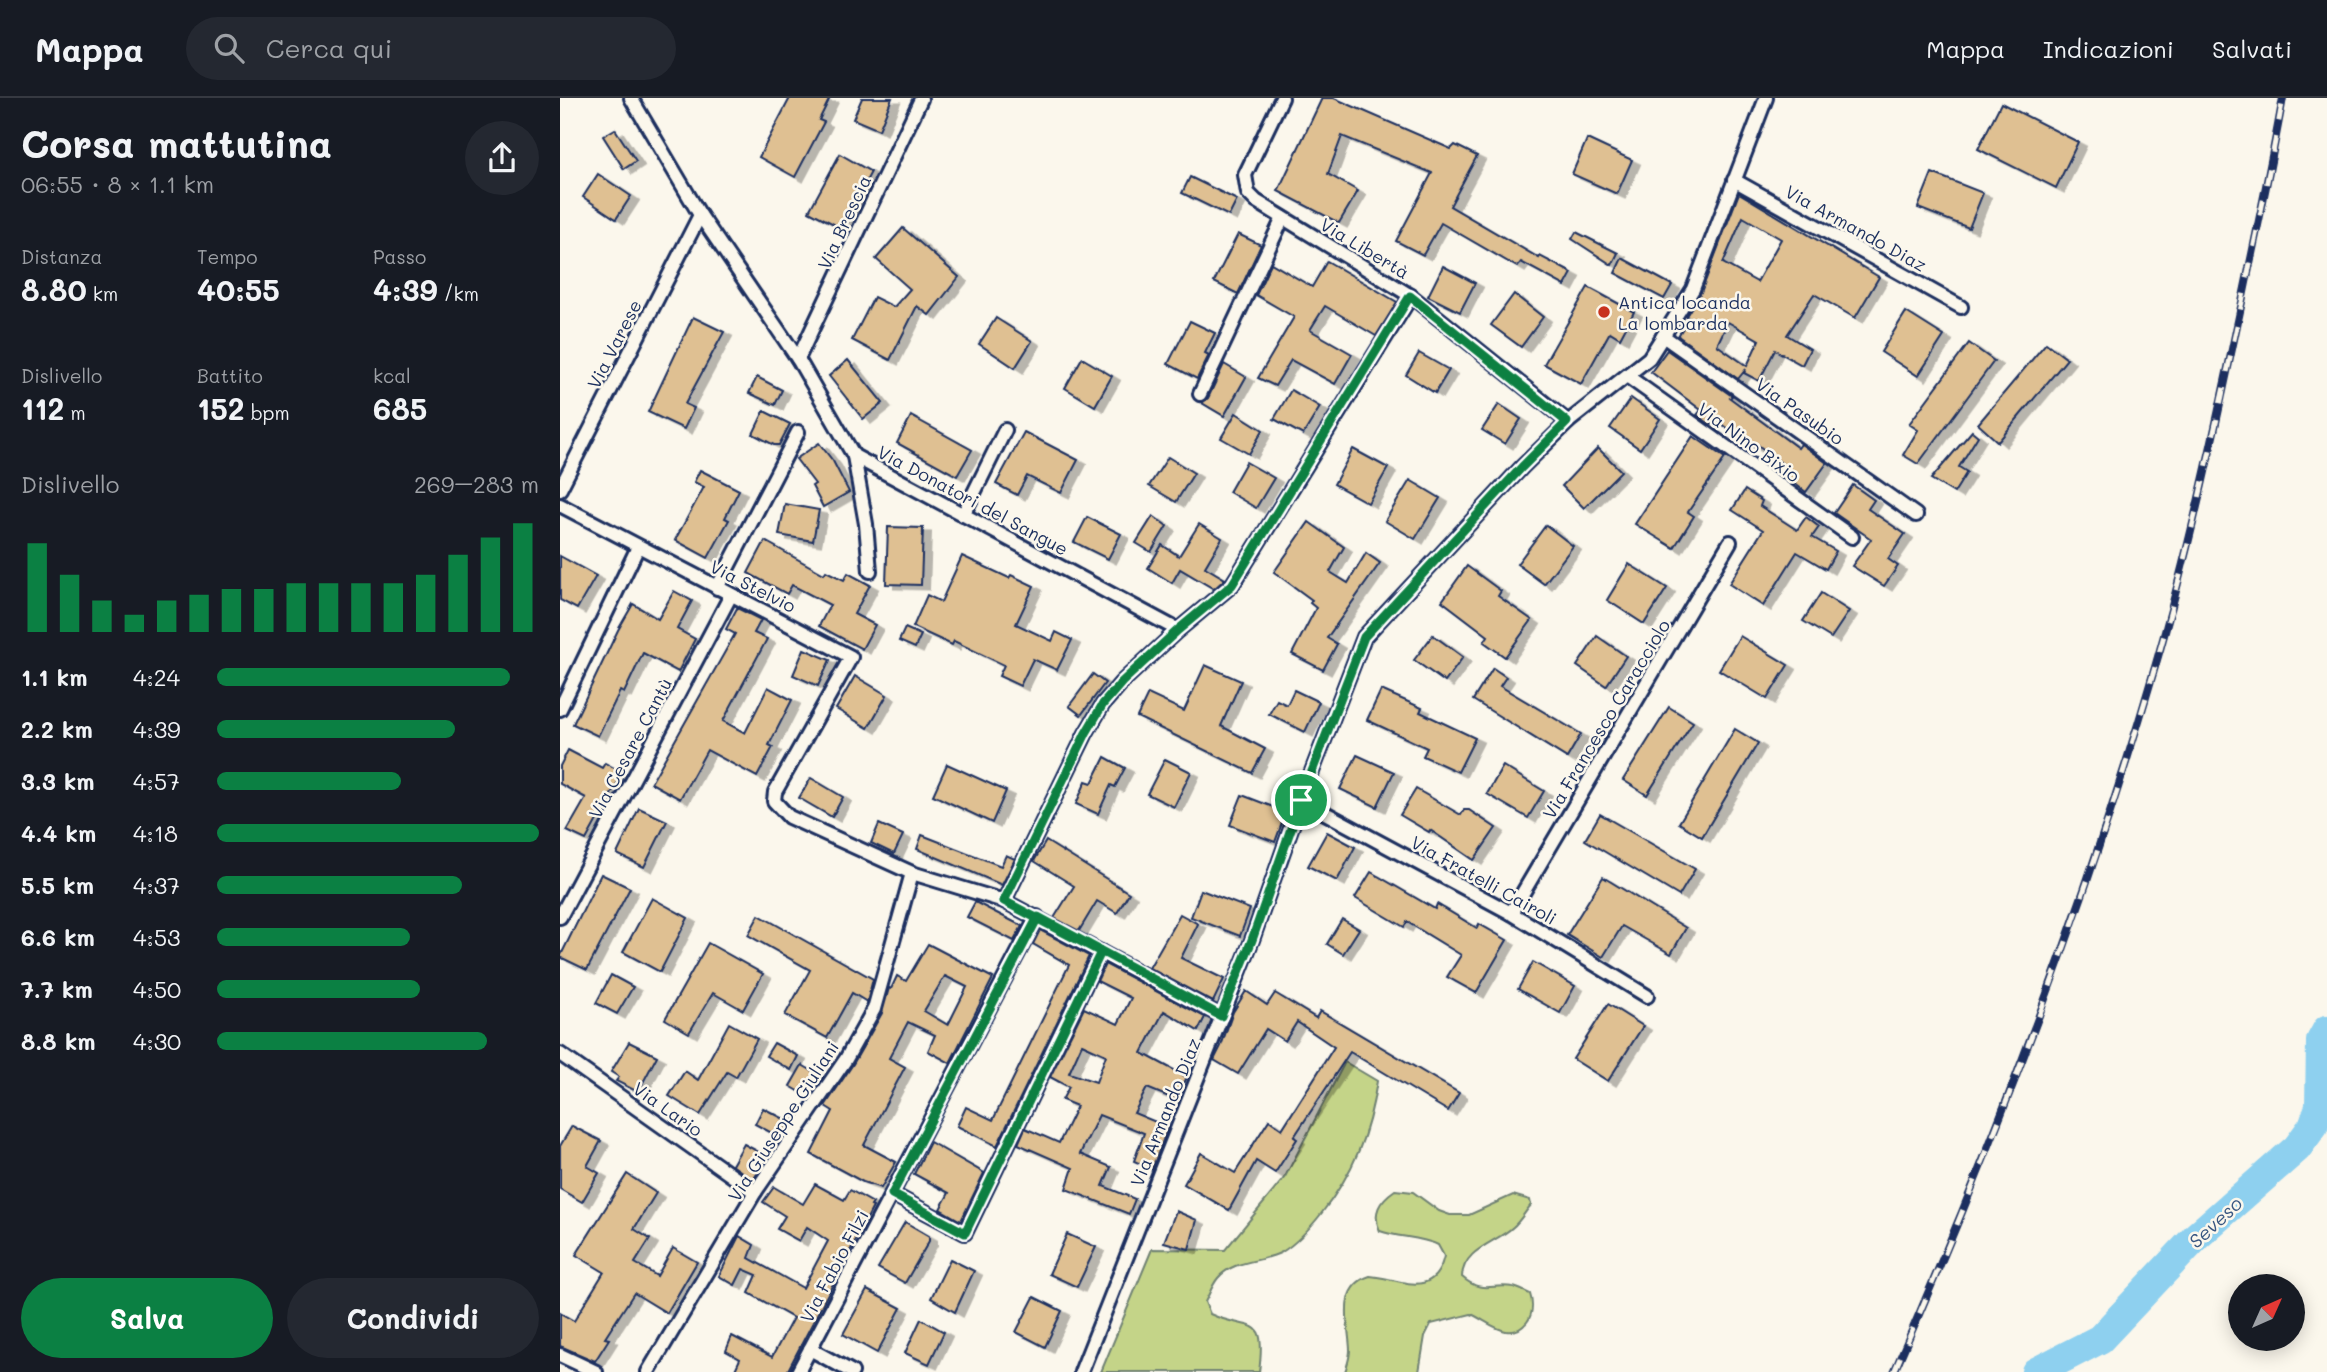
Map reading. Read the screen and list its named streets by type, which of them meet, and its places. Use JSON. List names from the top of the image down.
{
  "streets": {
    "street": [
      "Via Brescia",
      "Via Armando Diaz",
      "Via Libertà",
      "Via Varese",
      "Via Pasubio",
      "Via Nino Bixio",
      "Via Donatori del Sangue",
      "Via Stelvio",
      "Via Francesco Caracciolo",
      "Via Cesare Cantù",
      "Via Fratelli Cairoli",
      "Via Lario",
      "Via Giuseppe Giuliani",
      "Via Fabio Filzi"
    ]
  },
  "crossings": [
    ["Via Brescia", "Via Donatori del Sangue"],
    ["Via Armando Diaz", "Via Pasubio"],
    ["Via Armando Diaz", "Via Nino Bixio"],
    ["Via Armando Diaz", "Via Fratelli Cairoli"],
    ["Via Libertà", "Via Donatori del Sangue"],
    ["Via Varese", "Via Donatori del Sangue"],
    ["Via Stelvio", "Via Cesare Cantù"],
    ["Via Stelvio", "Via Giuseppe Giuliani"],
    ["Via Francesco Caracciolo", "Via Fratelli Cairoli"],
    ["Via Lario", "Via Giuseppe Giuliani"]
  ],
  "water": ["Seveso"],
  "places": ["Antica locanda La lombarda"],
  "north": "top right",
  "page": {
    "header": "Mappa",
    "search": "Cerca qui",
    "nav": ["Mappa", "Indicazioni", "Salvati"],
    "heading": ["Corsa mattutina", "06:55 · 8 × 1.1 km"],
    "stats": [
      ["Distanza", "8.80 km"],
      ["Tempo", "40:55"],
      ["Passo", "4:39 /km"],
      ["Dislivello", "112 m"],
      ["Battito", "152 bpm"],
      ["kcal", "685"]
    ],
    "chart": ["Dislivello", "269–283 m"],
    "list": [
      {
        "name": "1.1 km",
        "note": "4:24"
      },
      {
        "name": "2.2 km",
        "note": "4:39"
      },
      {
        "name": "3.3 km",
        "note": "4:57"
      },
      {
        "name": "4.4 km",
        "note": "4:18"
      },
      {
        "name": "5.5 km",
        "note": "4:37"
      },
      {
        "name": "6.6 km",
        "note": "4:53"
      },
      {
        "name": "7.7 km",
        "note": "4:50"
      },
      {
        "name": "8.8 km",
        "note": "4:30"
      }
    ],
    "buttons": ["Salva", "Condividi"]
  }
}
